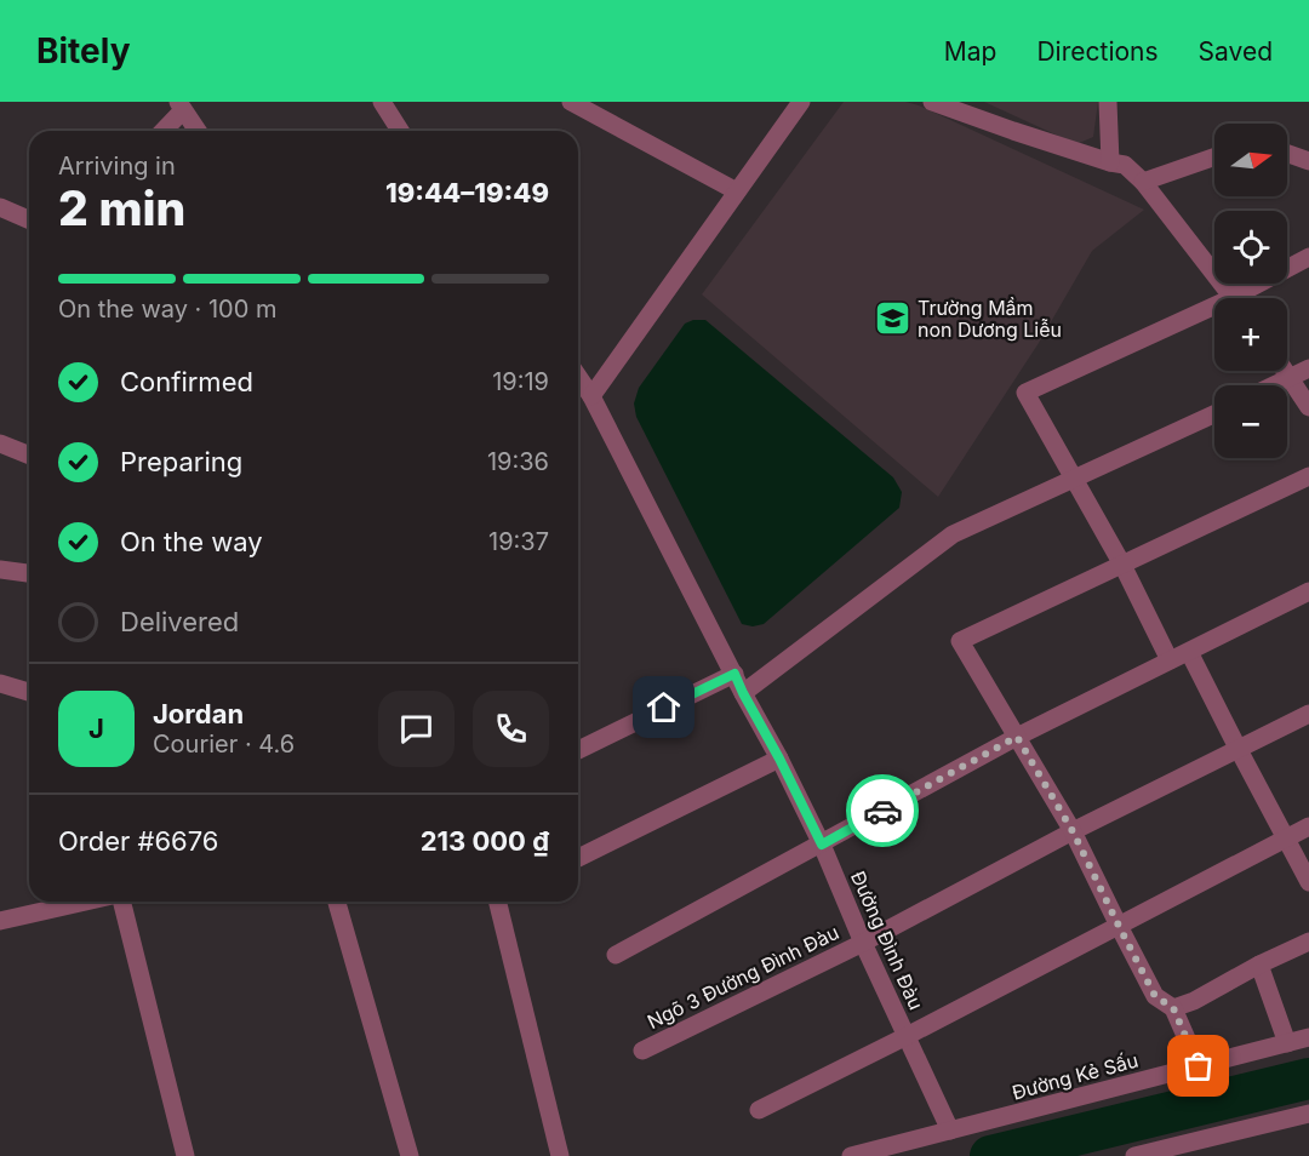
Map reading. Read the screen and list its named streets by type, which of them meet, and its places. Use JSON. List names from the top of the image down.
{
  "streets": {
    "street": ["Đường Đình Đàu", "Ngõ 3 Đường Đình Đàu", "Đường Kẻ Sấu"]
  },
  "crossings": [
    ["Đường Đình Đàu", "Ngõ 3 Đường Đình Đàu"],
    ["Đường Đình Đàu", "Đường Kẻ Sấu"]
  ],
  "places": {
    "school or university": ["Trường Mầm non Dương Liễu"]
  },
  "north": "right",
  "page": {
    "header": "Bitely",
    "nav": ["Map", "Directions", "Saved"],
    "map_buttons": ["+", "−"],
    "heading": ["2 min", "Arriving in", "19:44–19:49"],
    "panel": [
      "Jordan",
      "Courier · 4.6",
      "Order #6676",
      "213 000 ₫"
    ],
    "bar": "On the way · 100 m",
    "list": [
      ["Confirmed", "19:19"],
      ["Preparing", "19:36"],
      ["On the way", "19:37"],
      "Delivered"
    ],
    "round": "J"
  }
}
